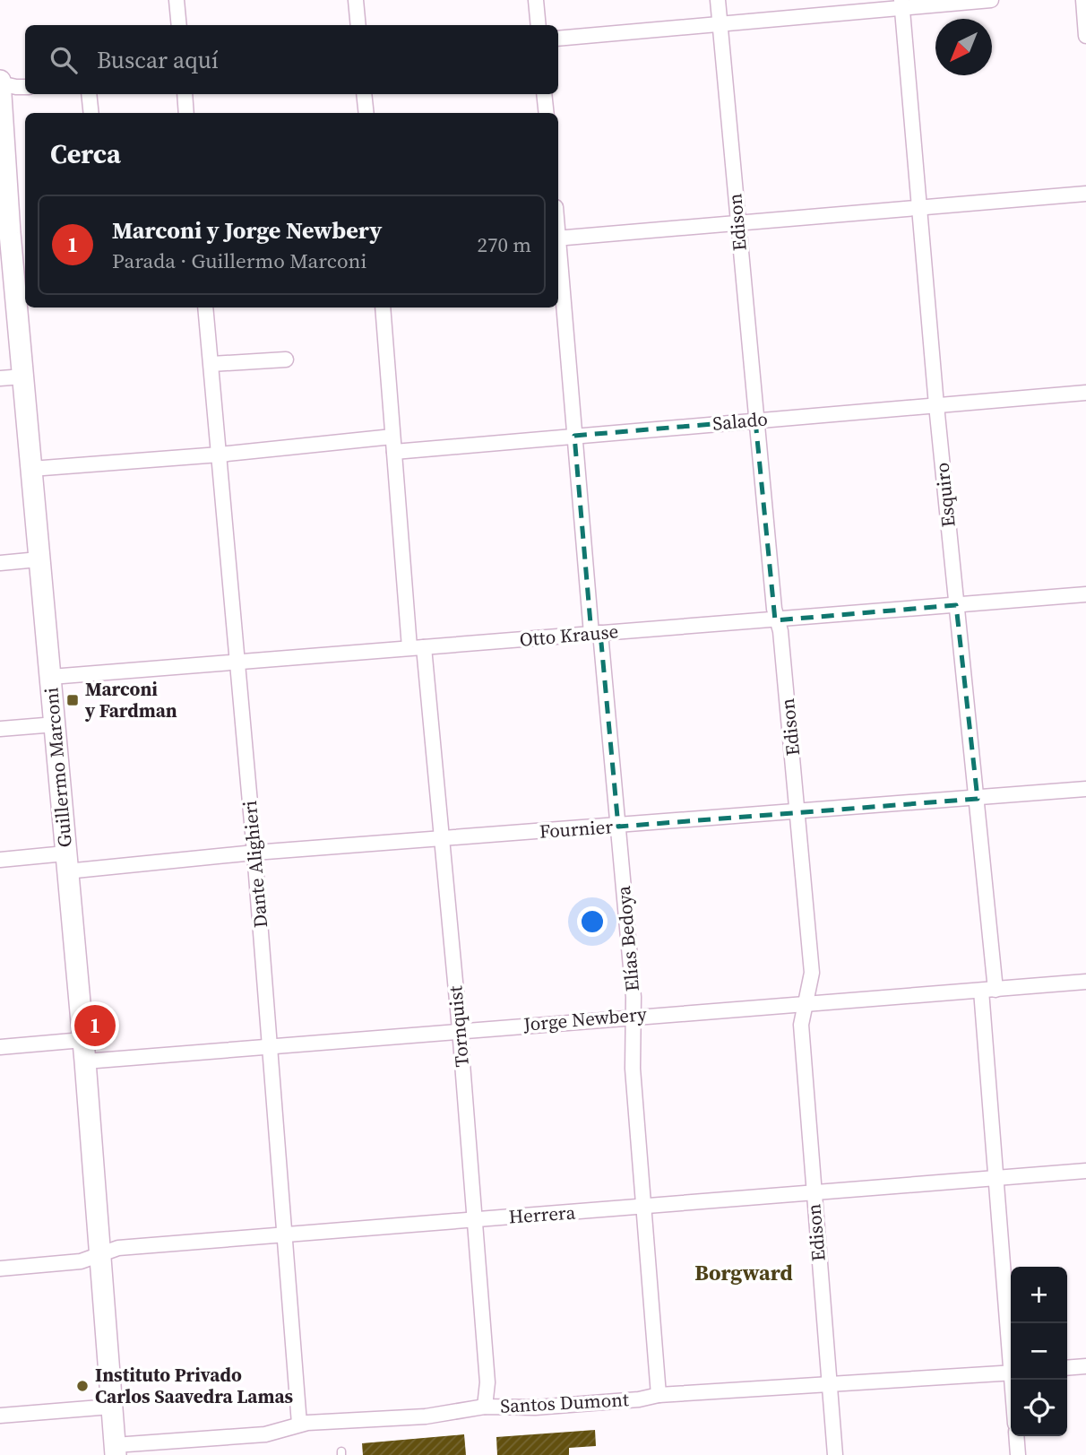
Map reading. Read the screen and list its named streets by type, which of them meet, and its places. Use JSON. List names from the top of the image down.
{
  "streets": {
    "street": [
      "Edison",
      "Salado",
      "Esquiro",
      "Otto Krause",
      "Guillermo Marconi",
      "Fournier",
      "Dante Alighieri",
      "Elías Bedoya",
      "Jorge Newbery",
      "Tornquist",
      "Herrera",
      "Santos Dumont"
    ]
  },
  "crossings": [
    ["Edison", "Salado"],
    ["Edison", "Otto Krause"],
    ["Edison", "Fournier"],
    ["Edison", "Jorge Newbery"],
    ["Edison", "Herrera"],
    ["Edison", "Santos Dumont"],
    ["Salado", "Esquiro"],
    ["Salado", "Elías Bedoya"],
    ["Salado", "Tornquist"],
    ["Esquiro", "Otto Krause"],
    ["Esquiro", "Fournier"],
    ["Esquiro", "Jorge Newbery"],
    ["Otto Krause", "Guillermo Marconi"],
    ["Otto Krause", "Dante Alighieri"],
    ["Otto Krause", "Elías Bedoya"],
    ["Otto Krause", "Tornquist"],
    ["Guillermo Marconi", "Fournier"],
    ["Guillermo Marconi", "Jorge Newbery"],
    ["Guillermo Marconi", "Herrera"],
    ["Guillermo Marconi", "Santos Dumont"],
    ["Fournier", "Dante Alighieri"],
    ["Fournier", "Elías Bedoya"],
    ["Fournier", "Tornquist"],
    ["Dante Alighieri", "Jorge Newbery"],
    ["Dante Alighieri", "Herrera"],
    ["Dante Alighieri", "Santos Dumont"],
    ["Elías Bedoya", "Jorge Newbery"],
    ["Elías Bedoya", "Herrera"],
    ["Elías Bedoya", "Santos Dumont"],
    ["Jorge Newbery", "Tornquist"],
    ["Tornquist", "Herrera"],
    ["Tornquist", "Santos Dumont"]
  ],
  "districts": ["Borgward"],
  "places": {
    "transit": ["Marconi y Fardman"],
    "other": ["Instituto Privado Carlos Saavedra Lamas"]
  },
  "north": "bottom left",
  "page": {
    "search": "Buscar aquí",
    "heading": "Cerca",
    "list": [
      {
        "mark": "1",
        "name": "Marconi y Jorge Newbery",
        "note": "Parada · Guillermo Marconi",
        "value": "270 m"
      }
    ],
    "pins": "1",
    "map_buttons": ["+", "−"]
  }
}
